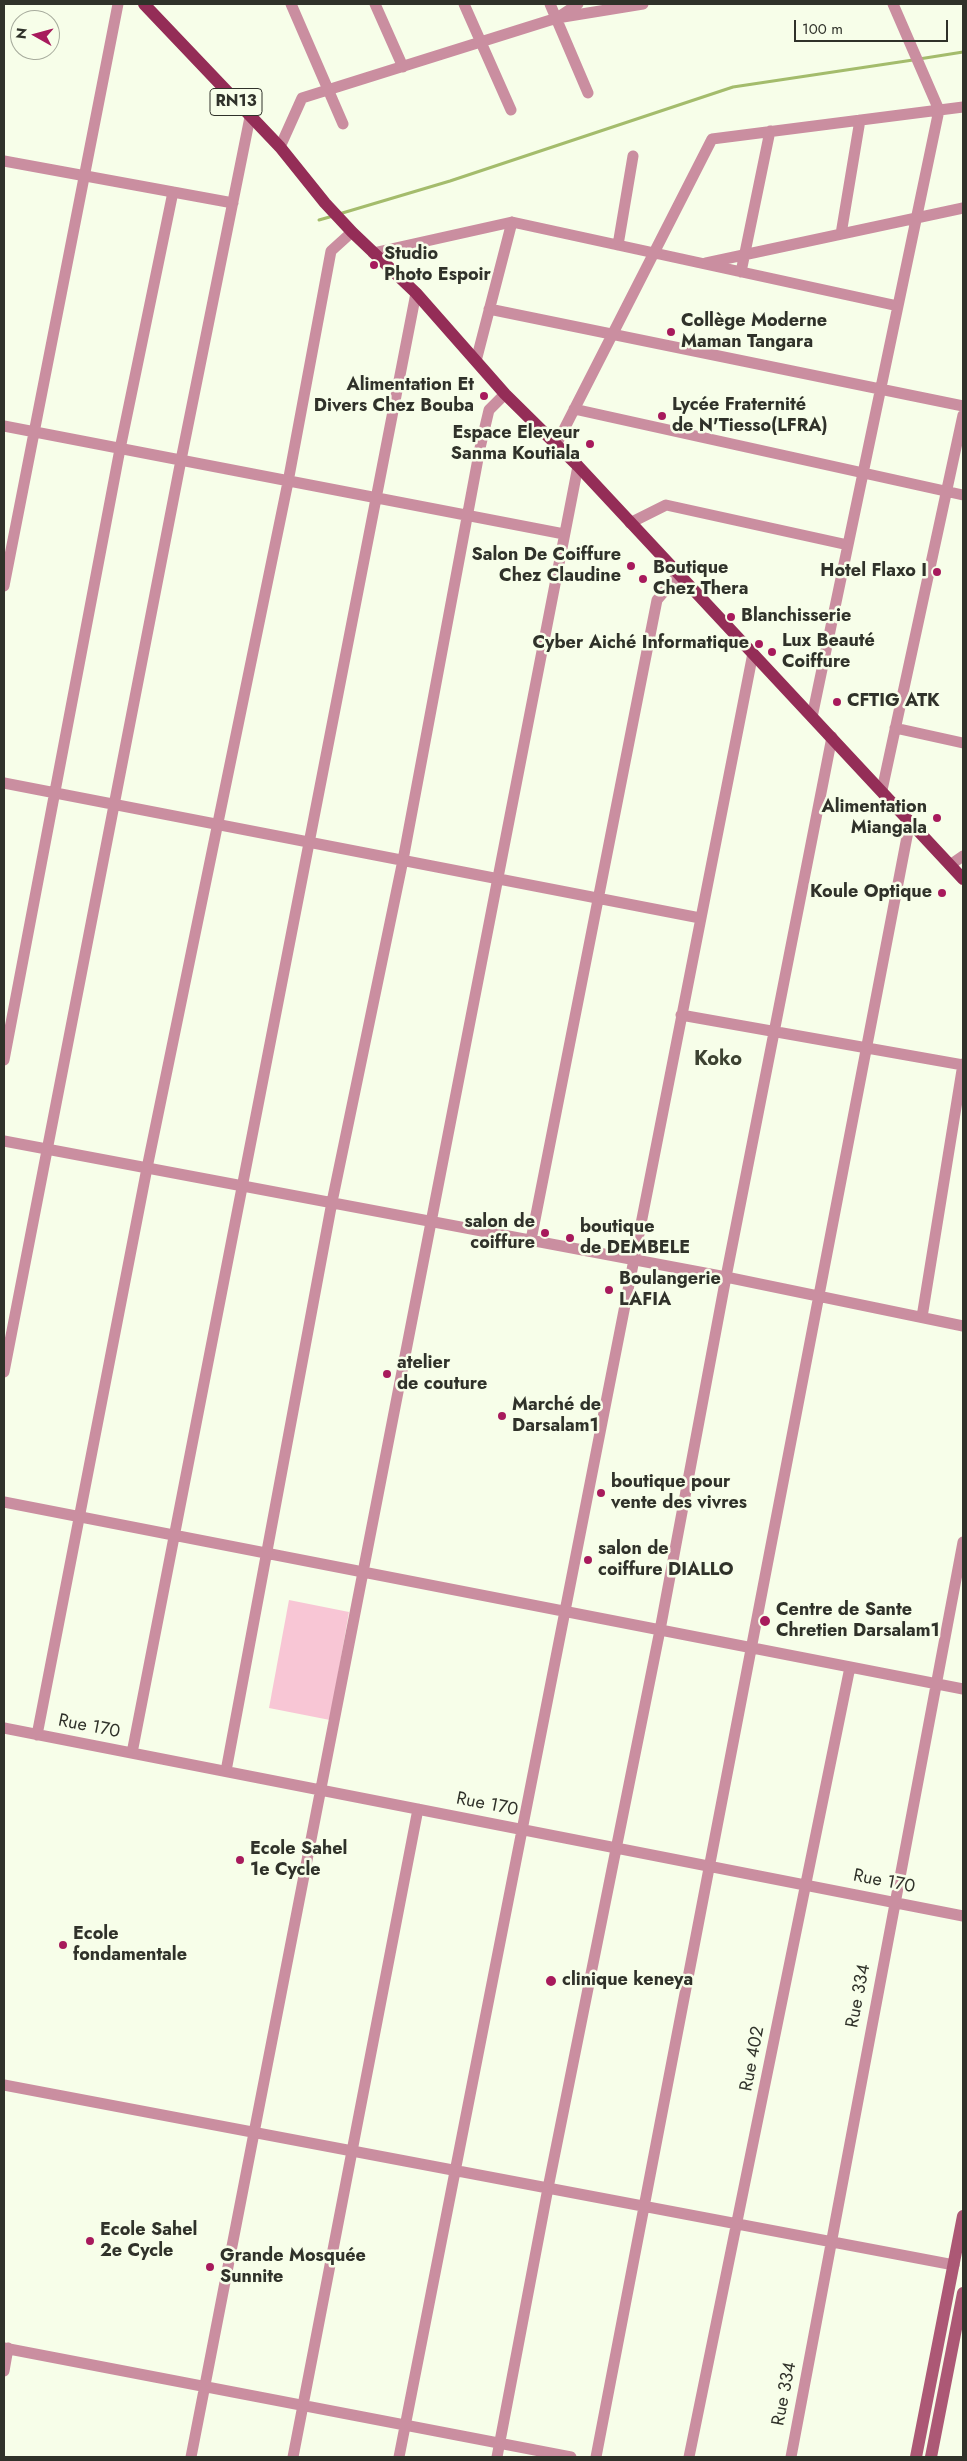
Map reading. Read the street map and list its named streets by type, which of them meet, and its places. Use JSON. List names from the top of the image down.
{
  "streets": {
    "main road": ["RN13"],
    "street": ["Rue 170", "Rue 334", "Rue 402"]
  },
  "crossings": [
    ["Rue 170", "Rue 334"],
    ["Rue 170", "Rue 402"]
  ],
  "districts": ["Koko"],
  "places": [
    "Studio Photo Espoir",
    "Collège Moderne Maman Tangara",
    "Alimentation Et Divers Chez Bouba",
    "Lycée Fraternité de N'Tiesso(LFRA)",
    "Espace Eleveur Sanma Koutiala",
    "Salon De Coiffure Chez Claudine",
    "Hotel Flaxo I",
    "Boutique Chez Thera",
    "Blanchisserie",
    "Cyber Aiché Informatique",
    "Lux Beauté Coiffure",
    "CFTIG ATK",
    "Alimentation Miangala",
    "Koule Optique",
    "salon de coiffure",
    "boutique de DEMBELE",
    "Boulangerie LAFIA",
    "atelier de couture",
    "Marché de Darsalam1",
    "boutique pour vente des vivres",
    "salon de coiffure DIALLO",
    "Centre de Sante Chretien Darsalam1",
    "Ecole Sahel 1e Cycle",
    "Ecole fondamentale",
    "clinique keneya",
    "Ecole Sahel 2e Cycle",
    "Grande Mosquée Sunnite"
  ],
  "scale_bar": "100 m",
  "north": "left"
}
